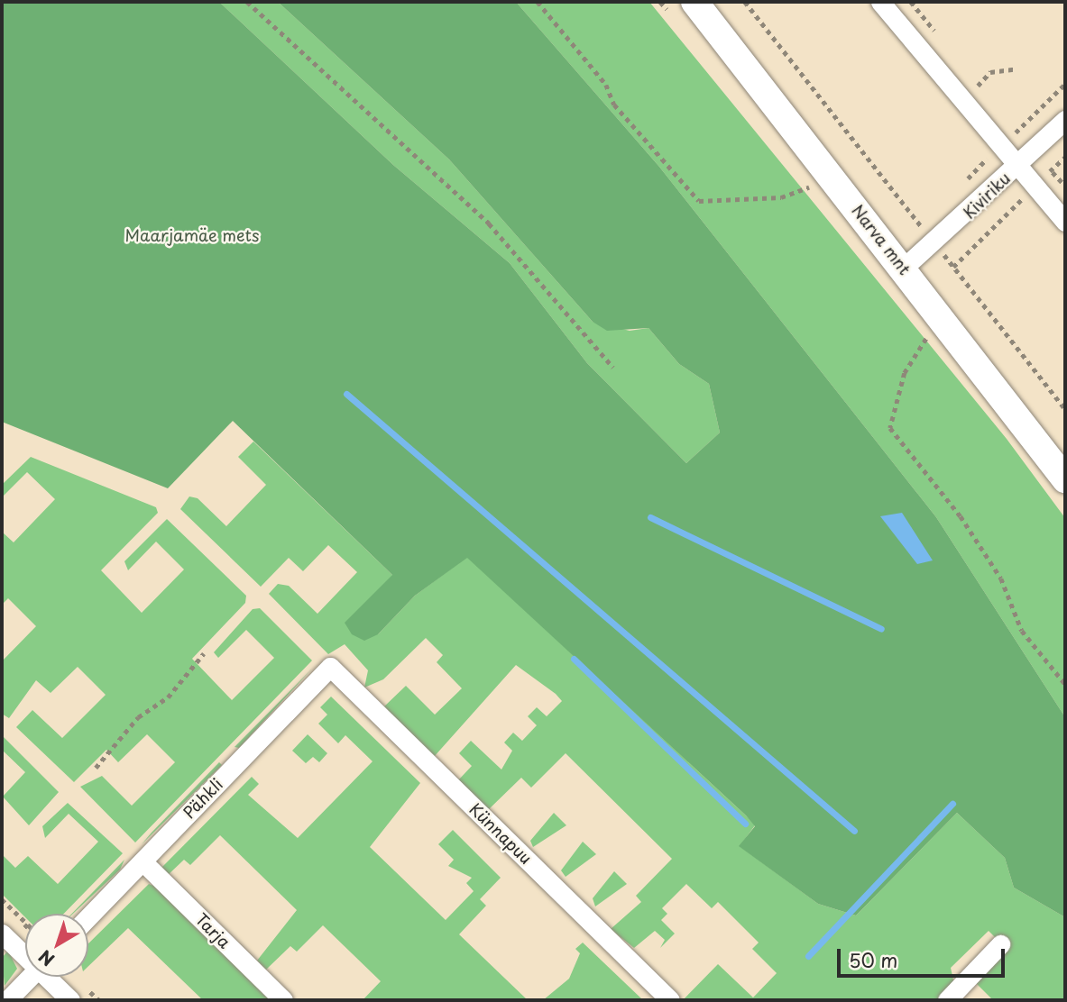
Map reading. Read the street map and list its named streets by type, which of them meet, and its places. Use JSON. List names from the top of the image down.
{
  "streets": {
    "main road": ["Narva mnt"],
    "street": [
      "Kiviriku",
      "Pähkli",
      "Künnapuu",
      "Tarja"
    ]
  },
  "crossings": [
    ["Kiviriku", "Narva mnt"],
    ["Pähkli", "Künnapuu"],
    ["Pähkli", "Tarja"]
  ],
  "parks": ["Maarjamäe mets"],
  "scale_bar": "50 m",
  "north": "bottom left"
}
